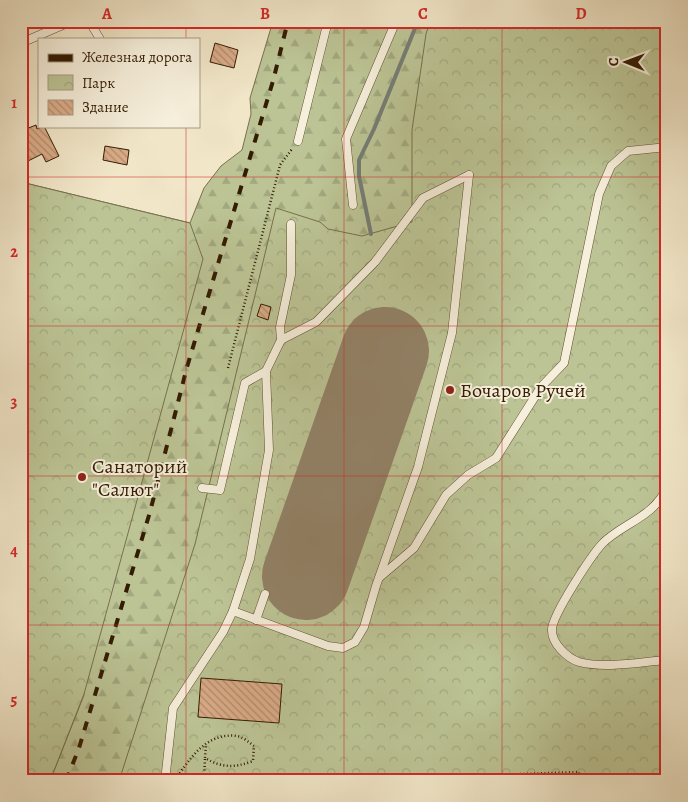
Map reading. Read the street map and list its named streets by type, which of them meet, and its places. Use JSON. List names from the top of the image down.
{
  "places": ["Бочаров Ручей", "Санаторий \"Салют\""],
  "legend": ["Железная дорога", "Парк", "Здание"],
  "north": "left",
  "grid": {
    "columns": [
      "A",
      "B",
      "C",
      "D"
    ],
    "rows": [
      "1",
      "2",
      "3",
      "4",
      "5"
    ]
  }
}
